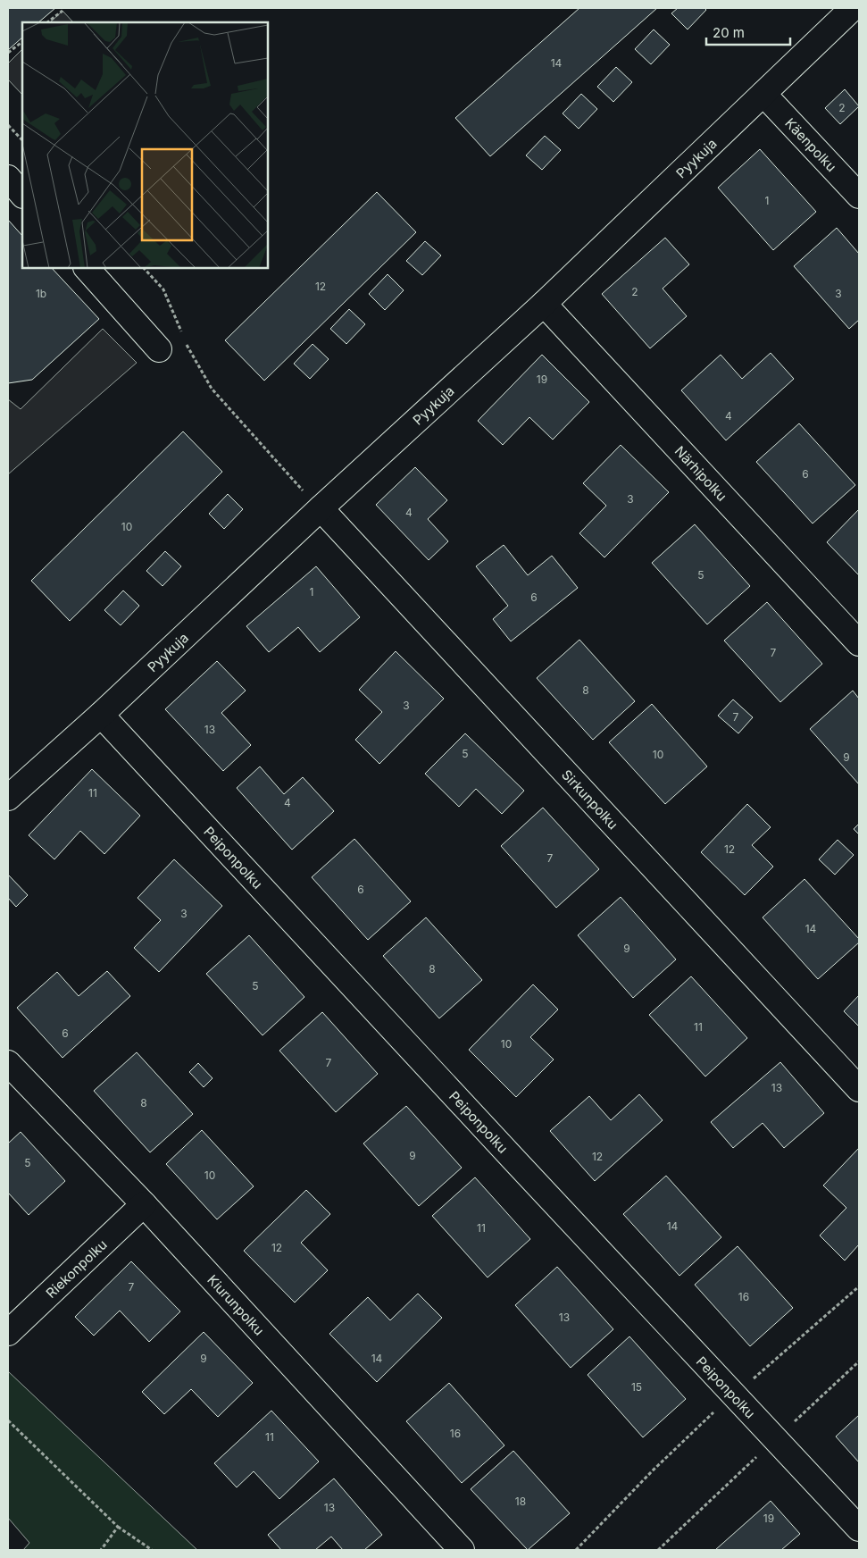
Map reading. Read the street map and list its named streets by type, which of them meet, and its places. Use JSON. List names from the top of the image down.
{
  "streets": {
    "street": [
      "Käenpolku",
      "Pyykuja",
      "Närhipolku",
      "Sirkunpolku",
      "Peiponpolku",
      "Riekonpolku",
      "Kiurunpolku"
    ]
  },
  "crossings": [
    ["Käenpolku", "Pyykuja"],
    ["Pyykuja", "Närhipolku"],
    ["Pyykuja", "Sirkunpolku"],
    ["Pyykuja", "Peiponpolku"],
    ["Riekonpolku", "Kiurunpolku"]
  ],
  "house_numbers": [
    "14",
    "2",
    "1",
    "12",
    "2",
    "1b",
    "3",
    "19",
    "4",
    "6",
    "3",
    "4",
    "10",
    "5",
    "1",
    "6",
    "7",
    "8",
    "3",
    "7",
    "13",
    "5",
    "10",
    "9",
    "11",
    "4",
    "12",
    "7",
    "6",
    "3",
    "14",
    "9",
    "8",
    "5",
    "11",
    "6",
    "10",
    "7",
    "13",
    "8",
    "9",
    "12",
    "5",
    "10",
    "14",
    "11",
    "12",
    "7",
    "16",
    "13",
    "9",
    "14",
    "15",
    "16",
    "11",
    "18",
    "13",
    "19"
  ],
  "scale_bar": "20 m"
}
